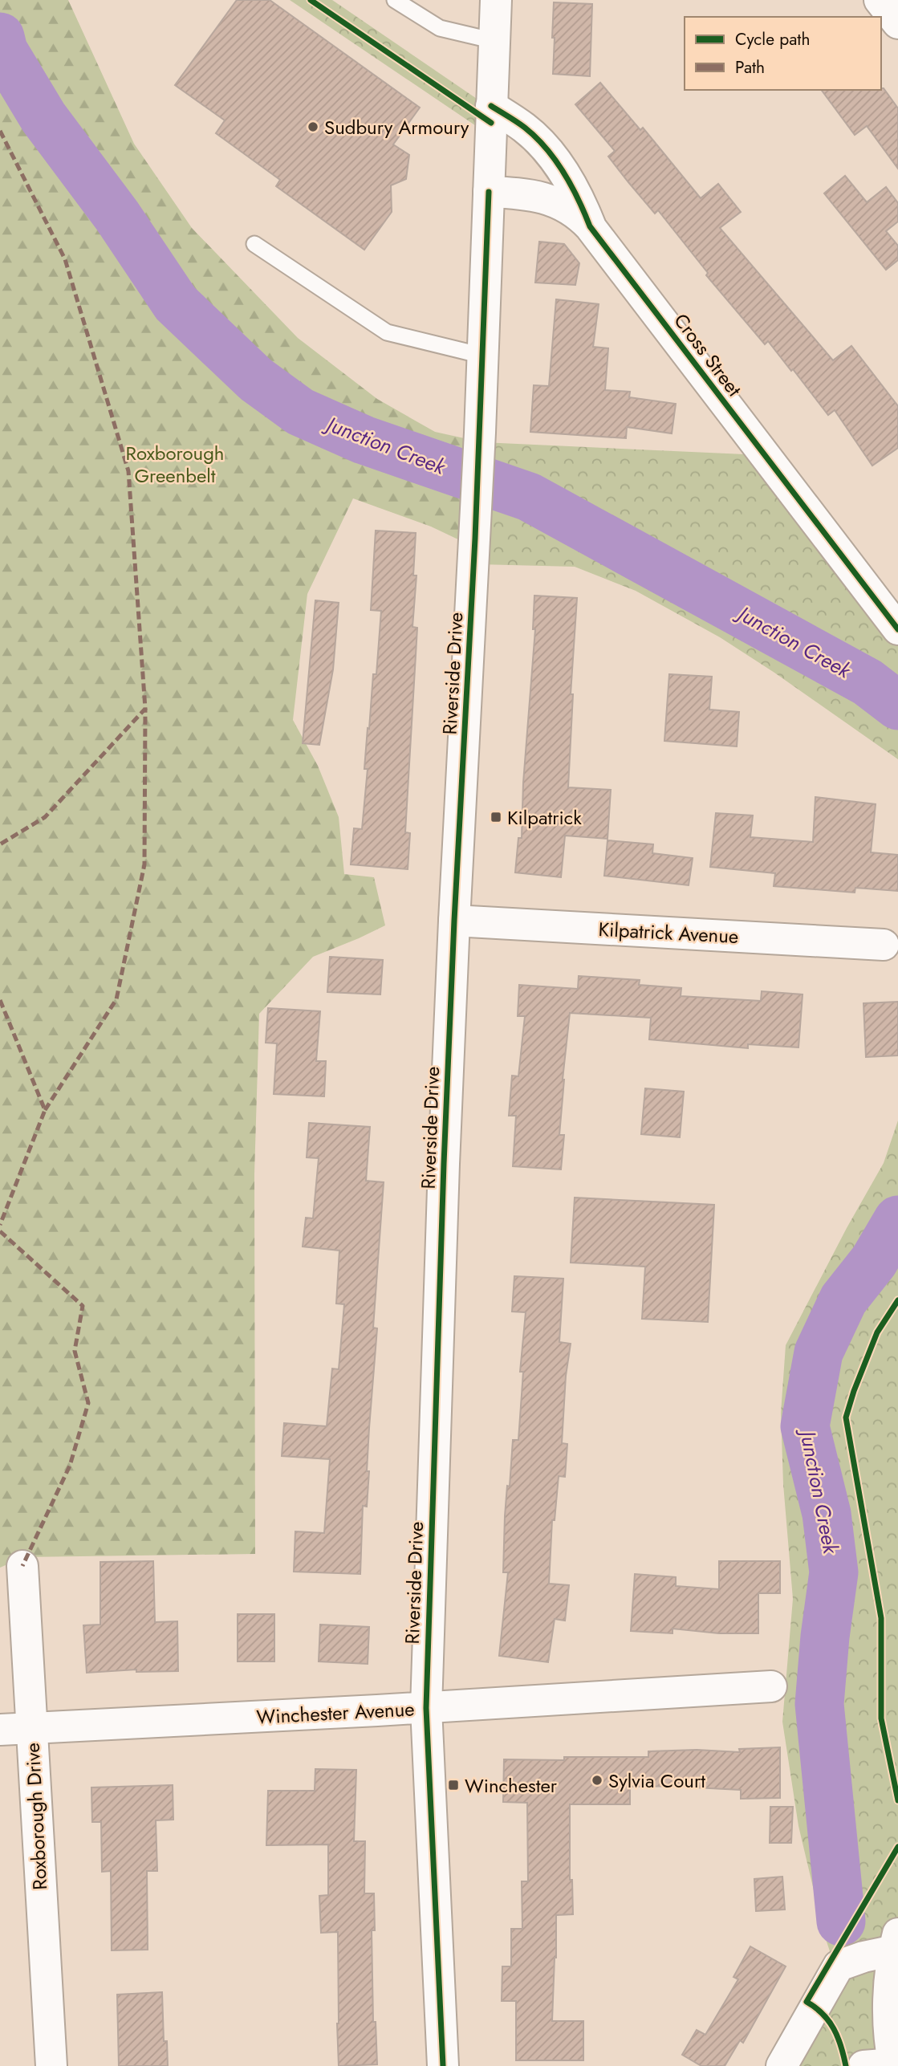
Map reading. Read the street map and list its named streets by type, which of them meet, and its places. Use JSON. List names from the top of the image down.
{
  "streets": {
    "street": [
      "Cross Street",
      "Riverside Drive",
      "Kilpatrick Avenue",
      "Winchester Avenue",
      "Roxborough Drive"
    ]
  },
  "crossings": [
    ["Cross Street", "Riverside Drive"],
    ["Riverside Drive", "Kilpatrick Avenue"],
    ["Riverside Drive", "Winchester Avenue"],
    ["Winchester Avenue", "Roxborough Drive"]
  ],
  "water": ["Junction Creek"],
  "parks": ["Roxborough Greenbelt"],
  "places": {
    "other": ["Sudbury Armoury", "Sylvia Court"],
    "transit": ["Kilpatrick", "Winchester"]
  },
  "legend": ["Cycle path", "Path"]
}
